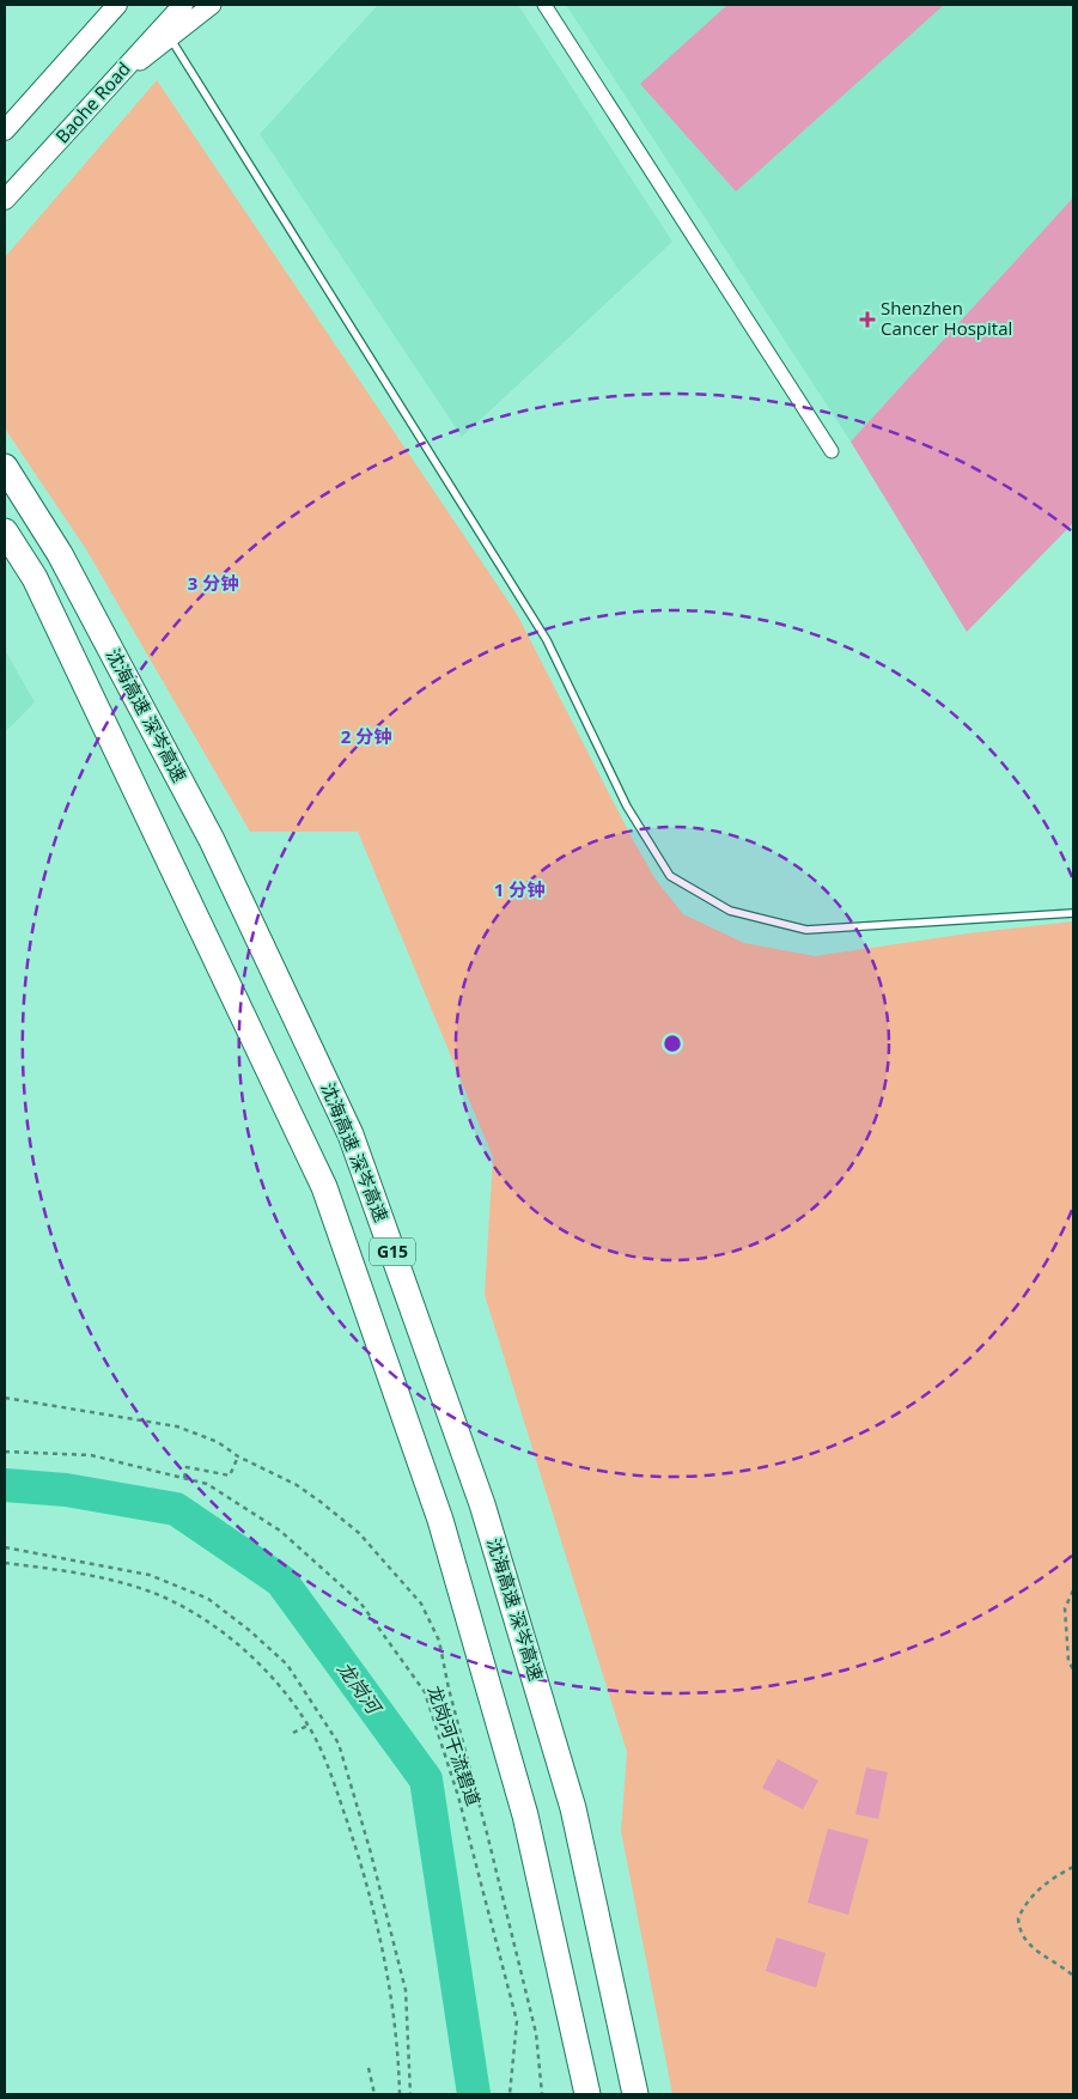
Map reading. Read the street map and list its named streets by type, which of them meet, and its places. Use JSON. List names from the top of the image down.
{
  "streets": {
    "highway": ["沈海高速 深岑高速", "G15"],
    "main road": ["Baohe Road"],
    "path": ["龙岗河干流碧道"]
  },
  "water": ["龙岗河"],
  "places": {
    "health": ["Shenzhen Cancer Hospital"]
  },
  "rings": ["3 分钟", "2 分钟", "1 分钟"]
}
